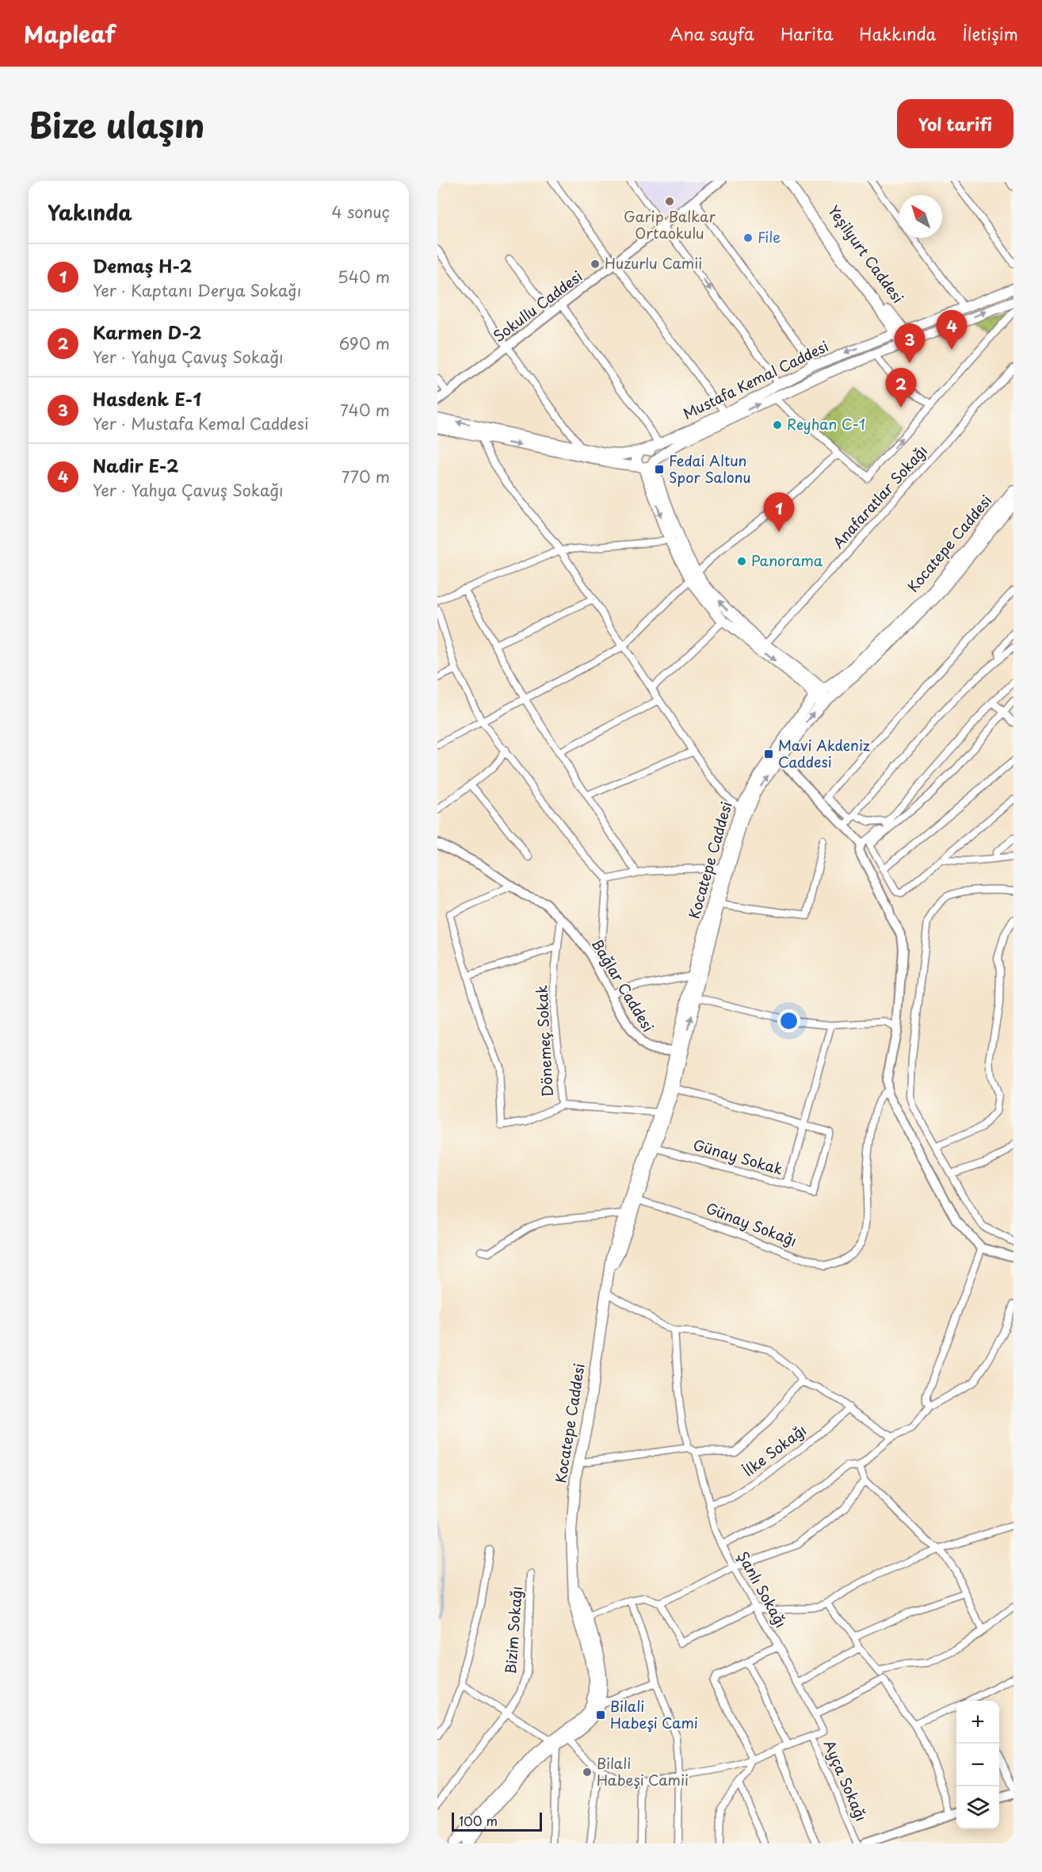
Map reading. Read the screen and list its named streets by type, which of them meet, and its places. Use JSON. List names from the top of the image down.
{
  "streets": {
    "main road": ["Yeşilyurt Caddesi", "Mustafa Kemal Caddesi", "Kocatepe Caddesi"],
    "street": [
      "Sokullu Caddesi",
      "Anafaratlar Sokağı",
      "Bağlar Caddesi",
      "Dönemeç Sokak",
      "Günay Sokak",
      "Günay Sokağı",
      "İlke Sokağı",
      "Şanlı Sokağı",
      "Bizim Sokağı",
      "Ayça Sokağı"
    ]
  },
  "crossings": [
    ["Yeşilyurt Caddesi", "Mustafa Kemal Caddesi"],
    ["Kocatepe Caddesi", "Bağlar Caddesi"],
    ["Kocatepe Caddesi", "Günay Sokak"],
    ["Kocatepe Caddesi", "Günay Sokağı"],
    ["Bağlar Caddesi", "Dönemeç Sokak"],
    ["İlke Sokağı", "Şanlı Sokağı"],
    ["Şanlı Sokağı", "Ayça Sokağı"]
  ],
  "places": {
    "other": [
      "Garip Balkar Ortaokulu",
      "File",
      "Huzurlu Camii",
      "Reyhan C-1",
      "Panorama",
      "Bilali Habeşi Camii"
    ],
    "transit": ["Fedai Altun Spor Salonu", "Mavi Akdeniz Caddesi", "Bilali Habeşi Cami"]
  },
  "scale_bar": "100 m",
  "north": "top left",
  "page": {
    "header": "Mapleaf",
    "nav": [
      "Ana sayfa",
      "Harita",
      "Hakkında",
      "İletişim"
    ],
    "title": "Bize ulaşın",
    "buttons": "Yol tarifi",
    "heading": ["Yakında", "4 sonuç"],
    "list": [
      {
        "mark": "1",
        "name": "Demaş H-2",
        "note": "Yer · Kaptanı Derya Sokağı",
        "value": "540 m"
      },
      {
        "mark": "2",
        "name": "Karmen D-2",
        "note": "Yer · Yahya Çavuş Sokağı",
        "value": "690 m"
      },
      {
        "mark": "3",
        "name": "Hasdenk E-1",
        "note": "Yer · Mustafa Kemal Caddesi",
        "value": "740 m"
      },
      {
        "mark": "4",
        "name": "Nadir E-2",
        "note": "Yer · Yahya Çavuş Sokağı",
        "value": "770 m"
      }
    ],
    "pins": [
      "4",
      "3",
      "2",
      "1"
    ],
    "map_buttons": ["+", "−"],
    "scale": "100 m"
  }
}
